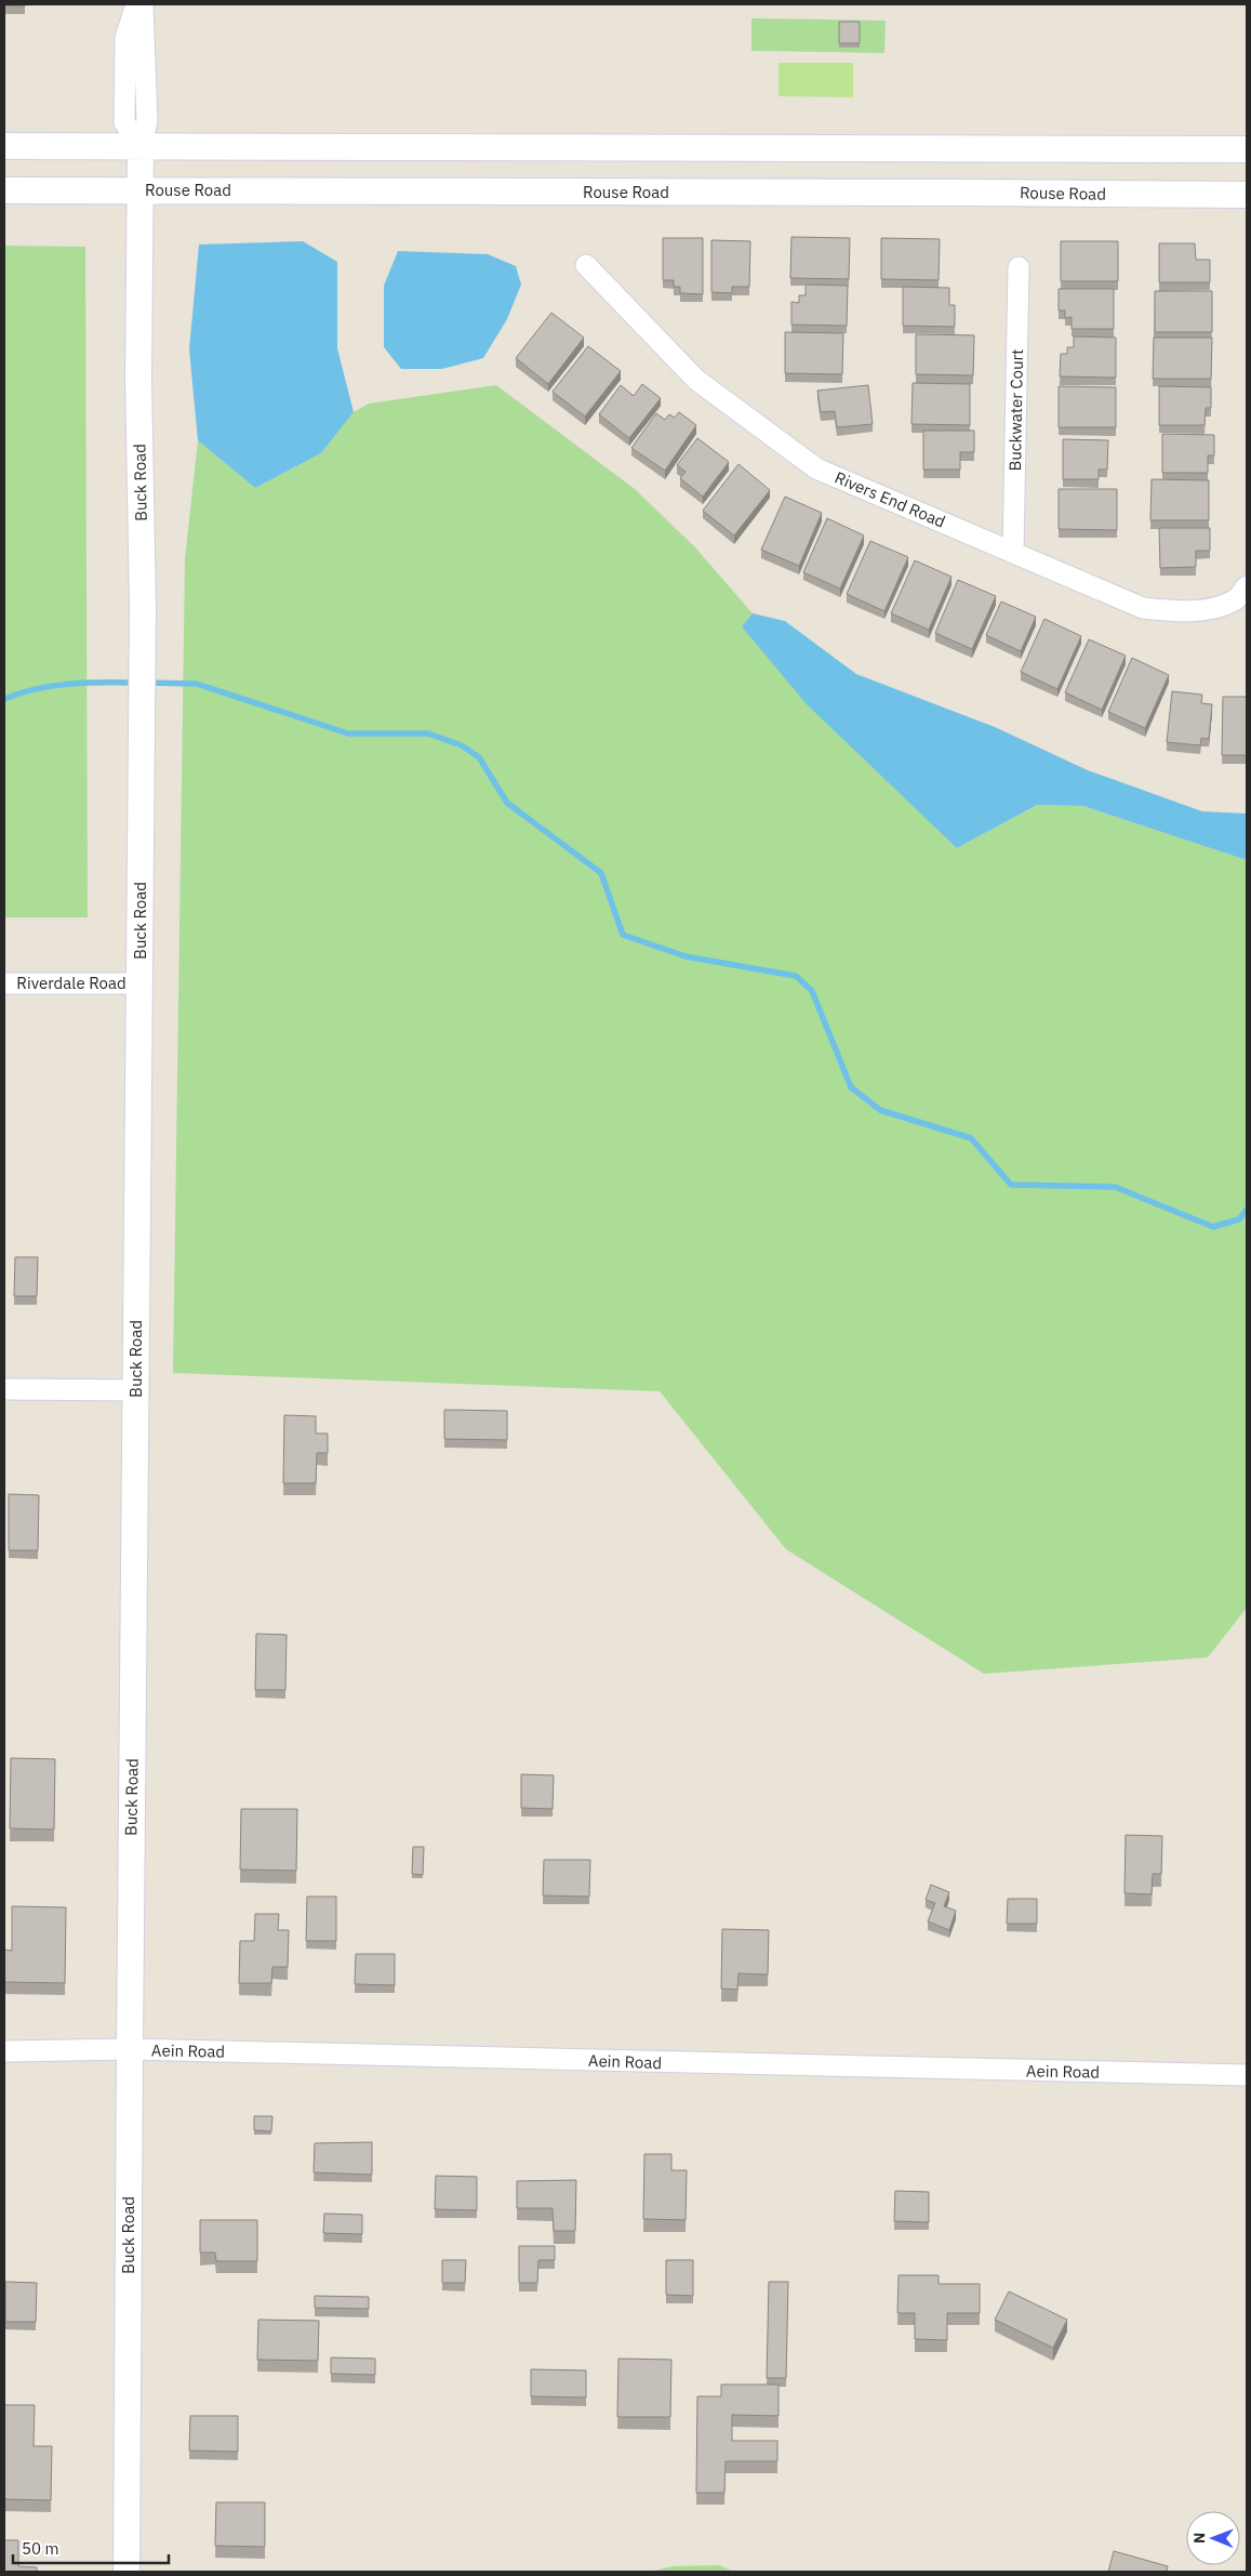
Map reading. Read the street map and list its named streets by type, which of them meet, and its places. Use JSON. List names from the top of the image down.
{
  "streets": {
    "street": [
      "Rouse Road",
      "Buckwater Court",
      "Buck Road",
      "Rivers End Road",
      "Riverdale Road",
      "Aein Road"
    ]
  },
  "crossings": [
    ["Rouse Road", "Buck Road"],
    ["Buckwater Court", "Rivers End Road"],
    ["Buck Road", "Riverdale Road"],
    ["Buck Road", "Aein Road"]
  ],
  "scale_bar": "50 m",
  "north": "left"
}
